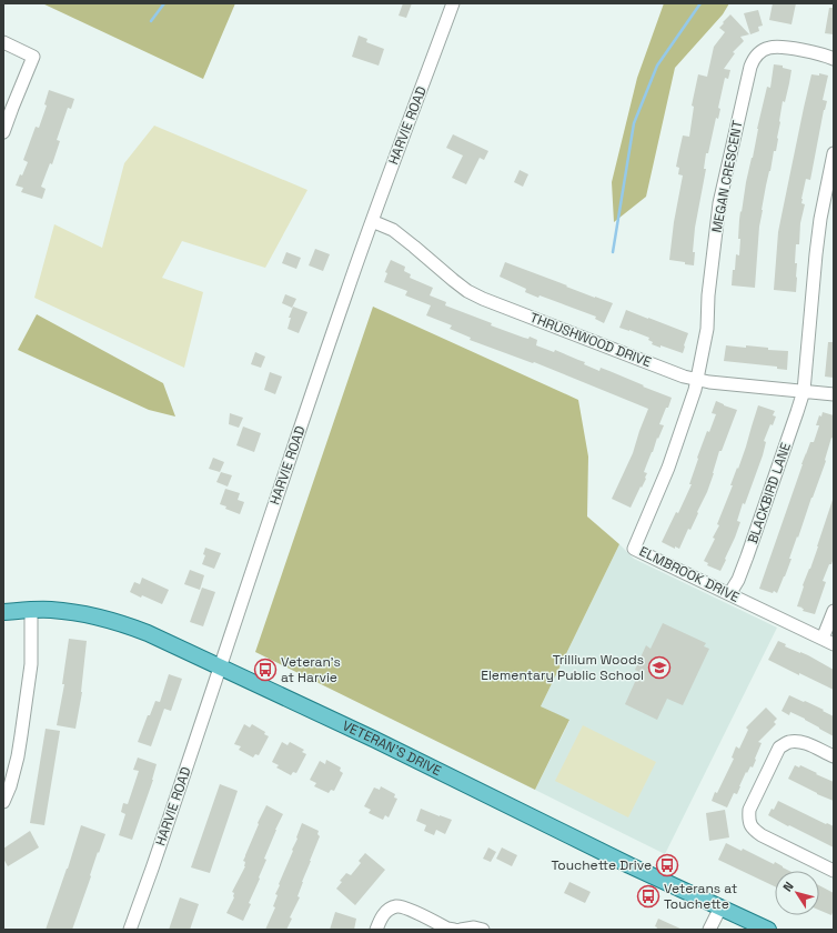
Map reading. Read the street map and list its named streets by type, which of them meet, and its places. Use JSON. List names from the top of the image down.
{
  "streets": {
    "main road": ["VETERAN'S DRIVE"],
    "street": [
      "HARVIE ROAD",
      "MEGAN CRESCENT",
      "THRUSHWOOD DRIVE",
      "BLACKBIRD LANE",
      "ELMBROOK DRIVE"
    ]
  },
  "crossings": [
    ["HARVIE ROAD", "THRUSHWOOD DRIVE"],
    ["HARVIE ROAD", "VETERAN'S DRIVE"],
    ["MEGAN CRESCENT", "THRUSHWOOD DRIVE"],
    ["MEGAN CRESCENT", "ELMBROOK DRIVE"],
    ["THRUSHWOOD DRIVE", "BLACKBIRD LANE"],
    ["THRUSHWOOD DRIVE", "ELMBROOK DRIVE"],
    ["BLACKBIRD LANE", "ELMBROOK DRIVE"]
  ],
  "places": {
    "school or university": ["Trillium Woods Elementary Public School"],
    "bus stop": ["Veteran's at Harvie", "Touchette Drive", "Veterans at Touchette"]
  },
  "north": "top left"
}
